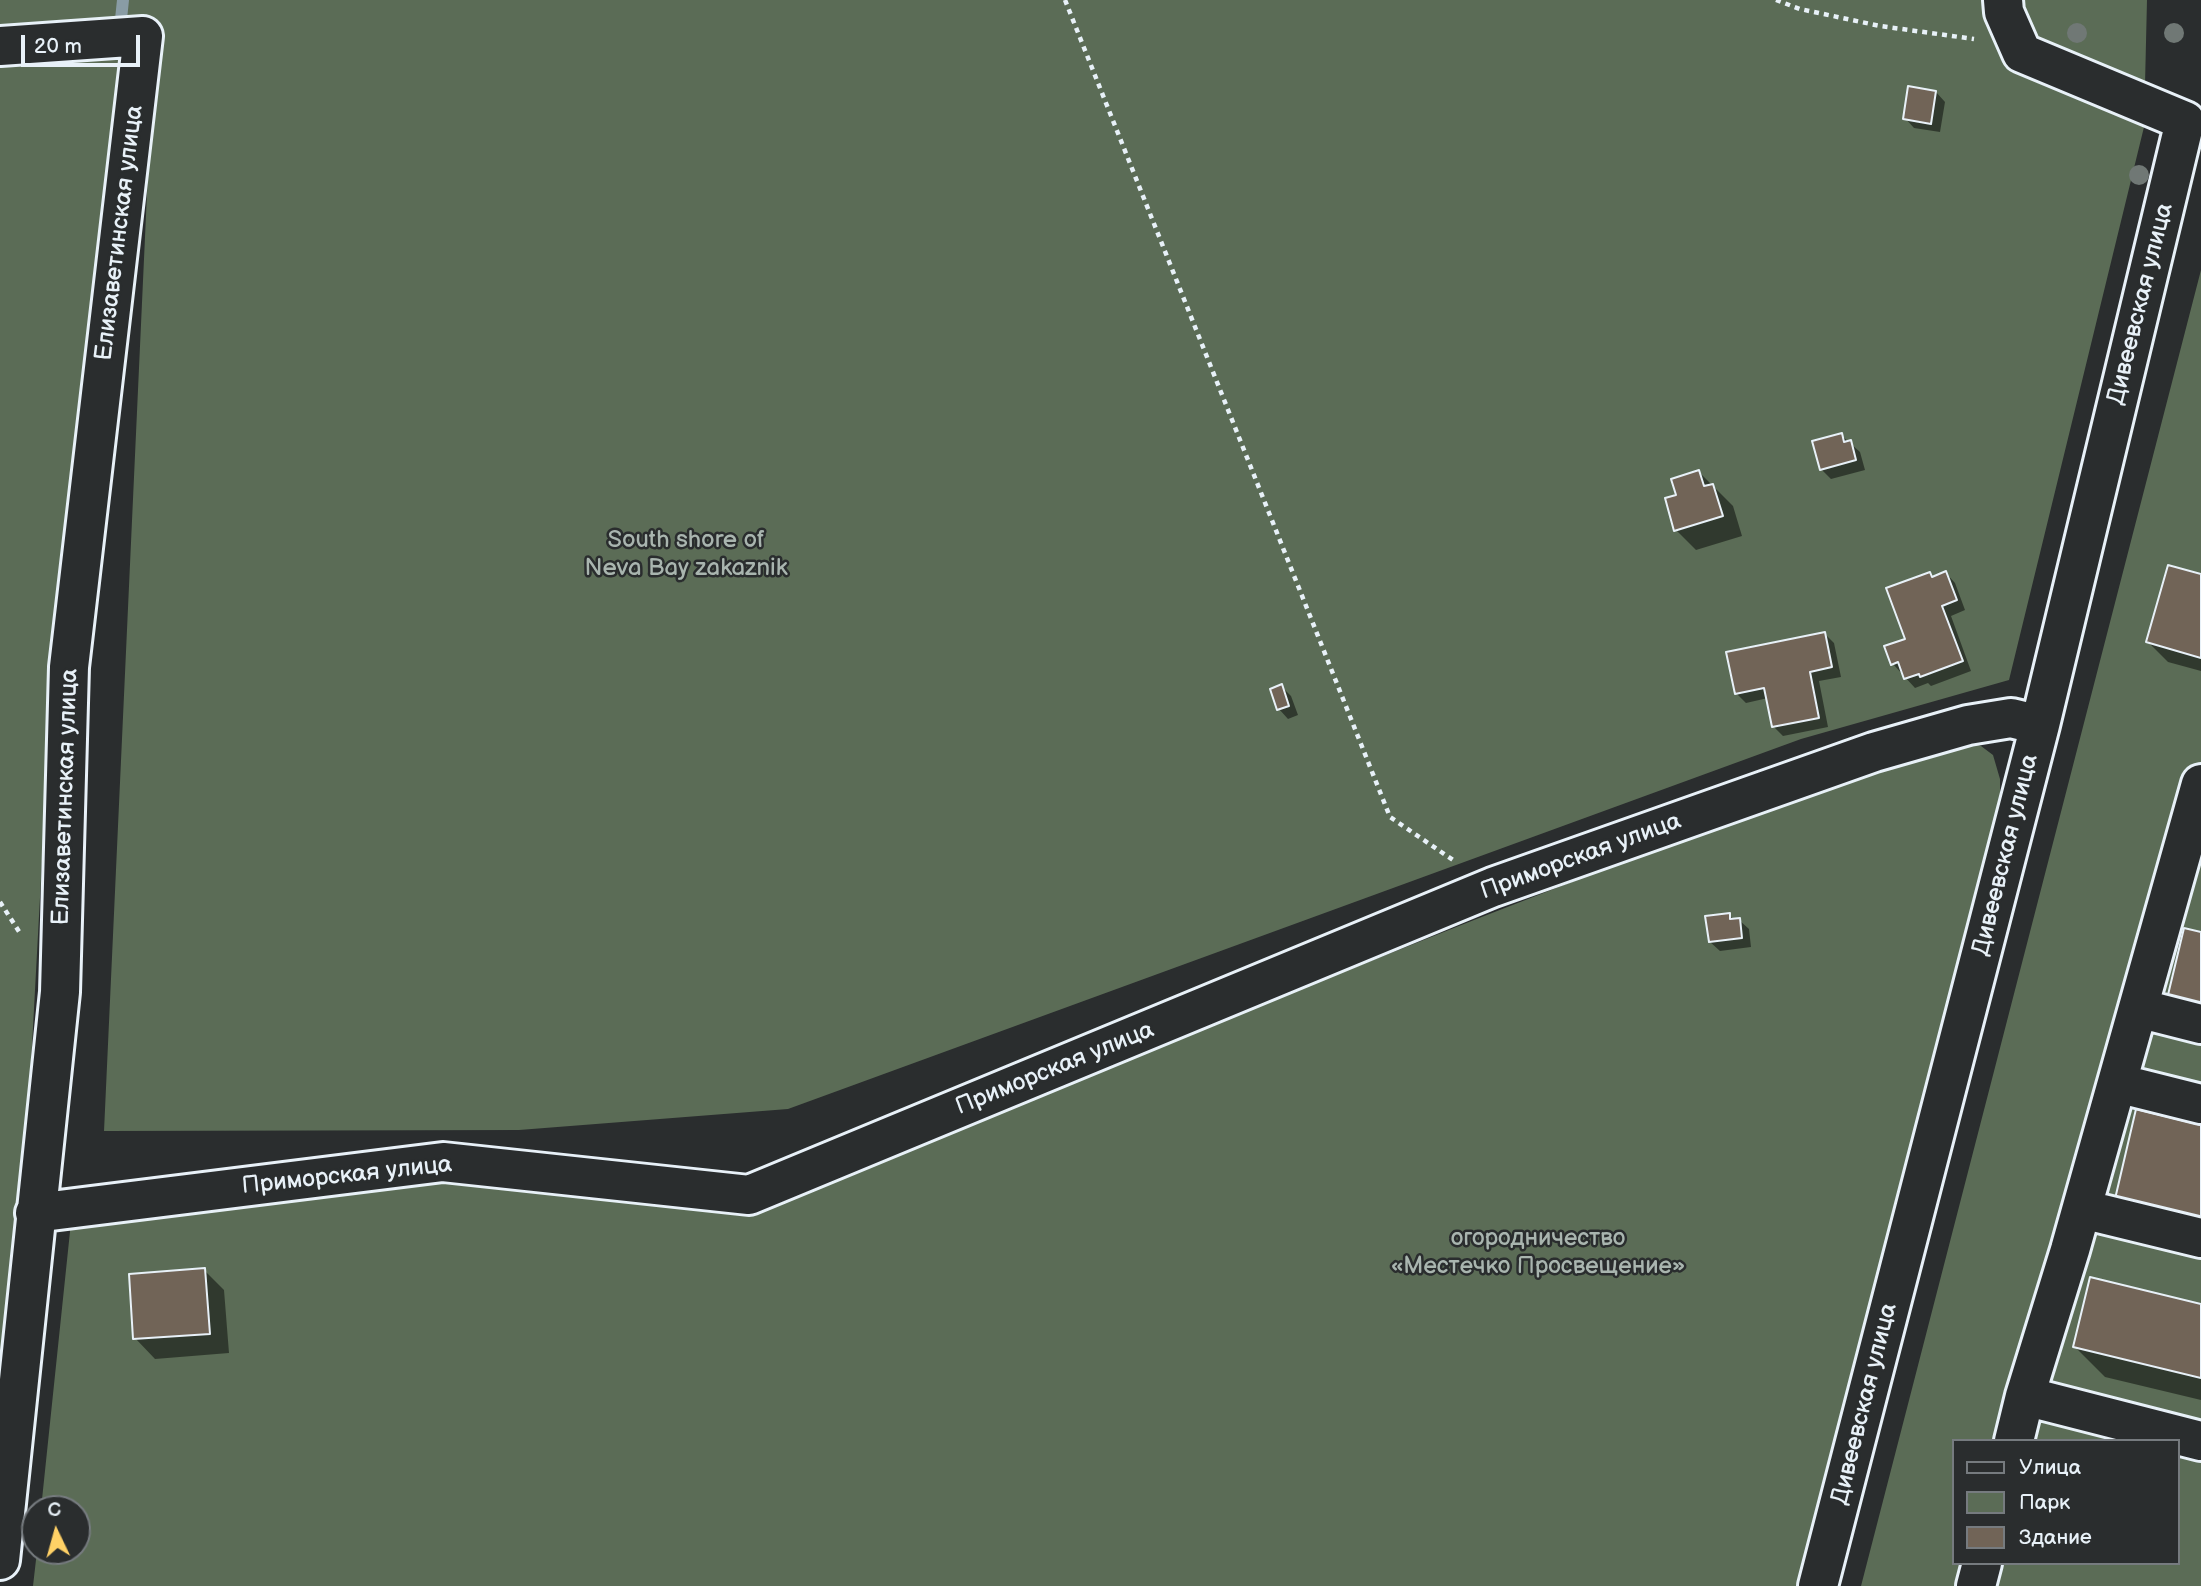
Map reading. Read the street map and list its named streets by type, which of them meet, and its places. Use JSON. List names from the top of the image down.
{
  "streets": {
    "street": ["Елизаветинская улица", "Дивеевская улица", "Приморская улица"]
  },
  "crossings": [
    ["Елизаветинская улица", "Приморская улица"],
    ["Дивеевская улица", "Приморская улица"]
  ],
  "parks": ["South shore of Neva Bay zakaznik", "огородничество «Местечко Просвещение»"],
  "legend": ["Улица", "Парк", "Здание"],
  "scale_bar": "20 m",
  "north": "top"
}
